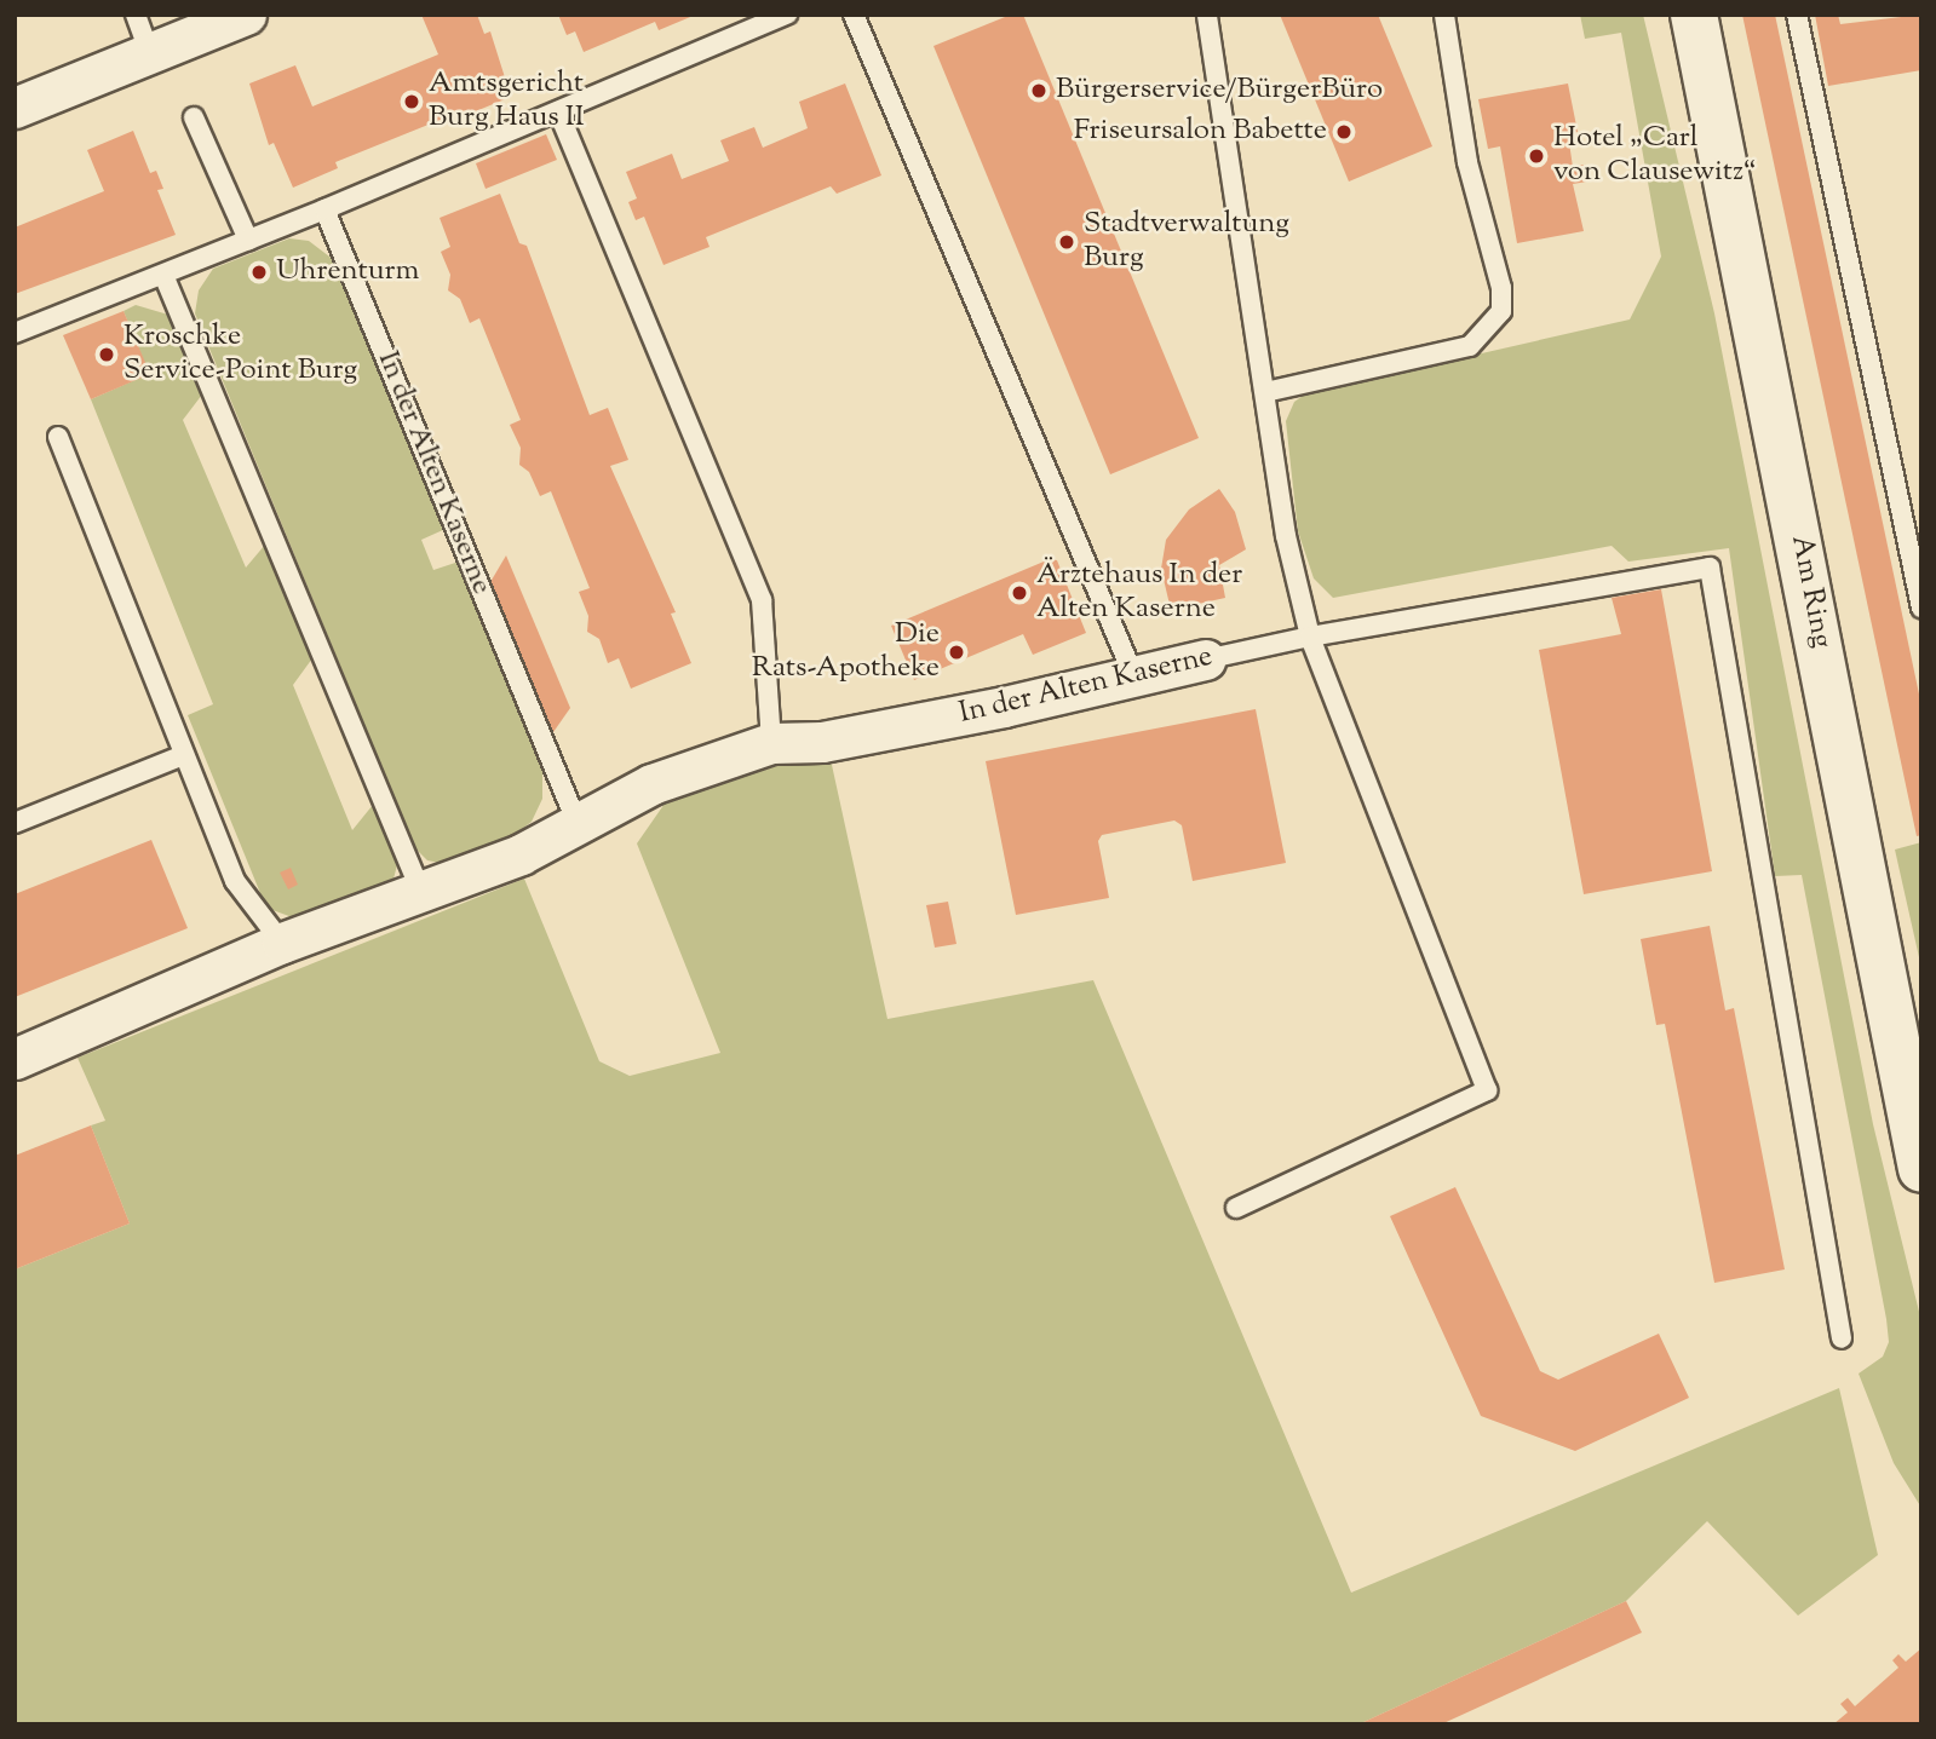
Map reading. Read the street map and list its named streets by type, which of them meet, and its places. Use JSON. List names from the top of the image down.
{
  "streets": {
    "main road": ["Am Ring"],
    "street": ["In der Alten Kaserne"]
  },
  "places": [
    "Bürgerservice/BürgerBüro",
    "Amtsgericht Burg Haus II",
    "Friseursalon Babette",
    "Hotel „Carl von Clausewitz“",
    "Stadtverwaltung Burg",
    "Uhrenturm",
    "Kroschke Service-Point Burg",
    "Ärztehaus In der Alten Kaserne",
    "Die Rats-Apotheke"
  ]
}
